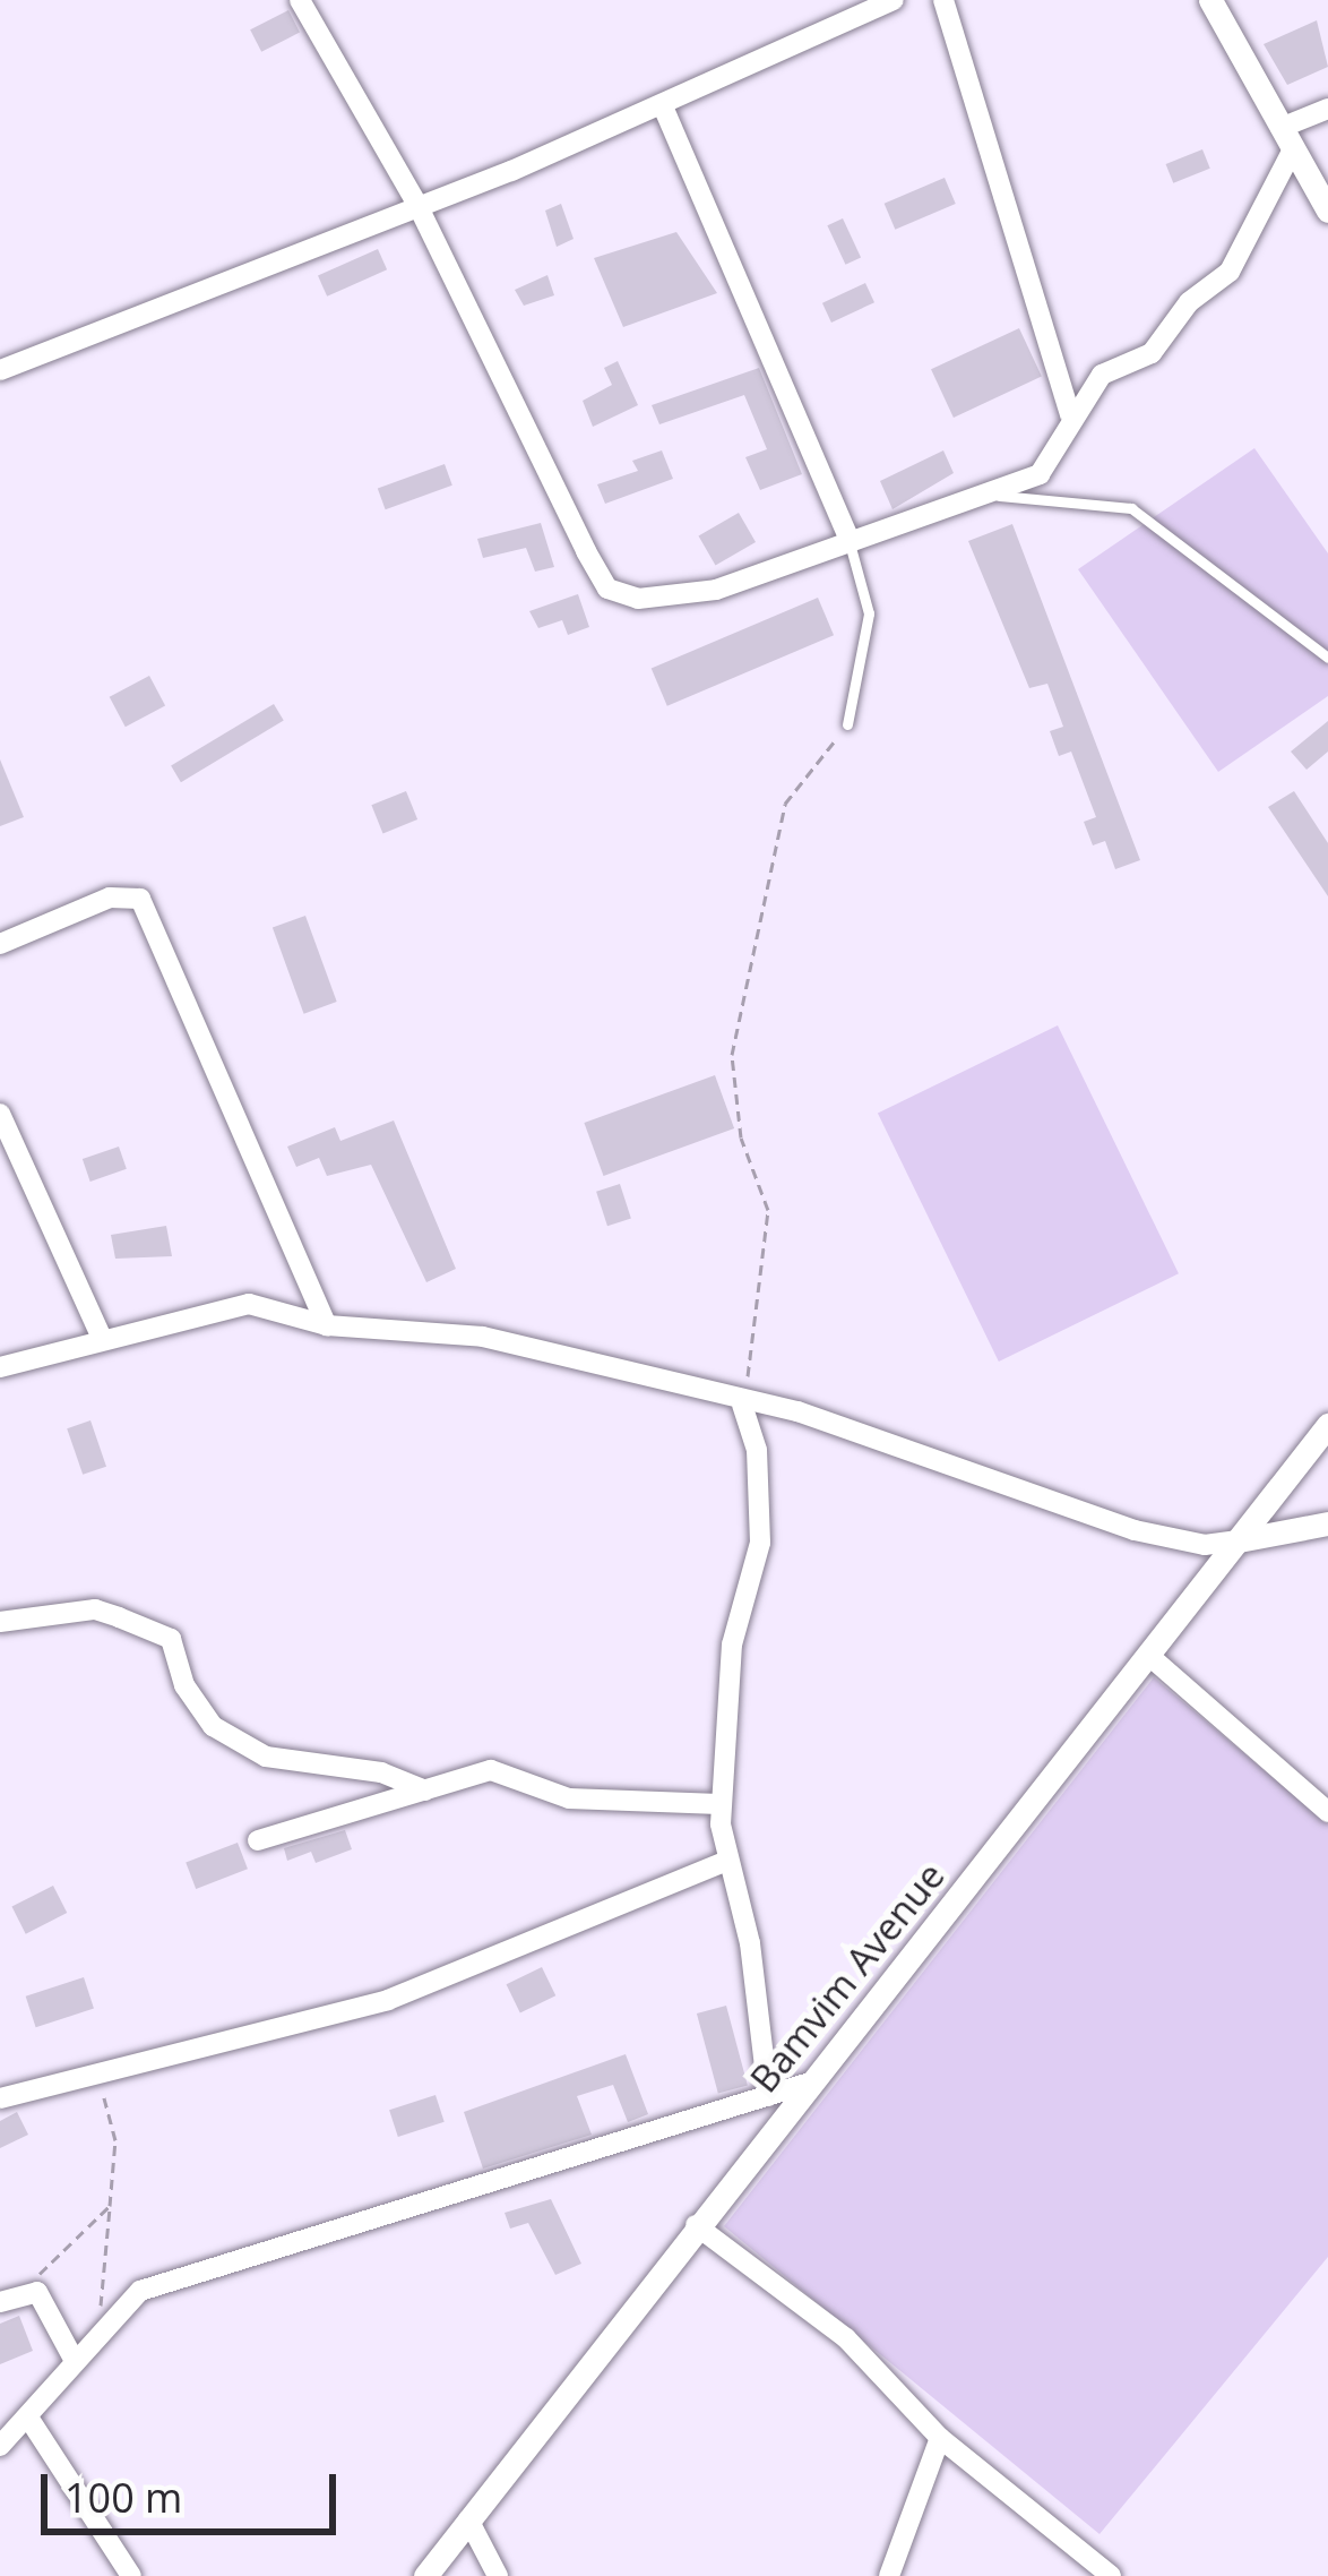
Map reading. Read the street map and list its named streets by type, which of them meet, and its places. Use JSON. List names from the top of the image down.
{
  "streets": {
    "street": ["Bamvim Avenue"]
  },
  "scale_bar": "100 m"
}
